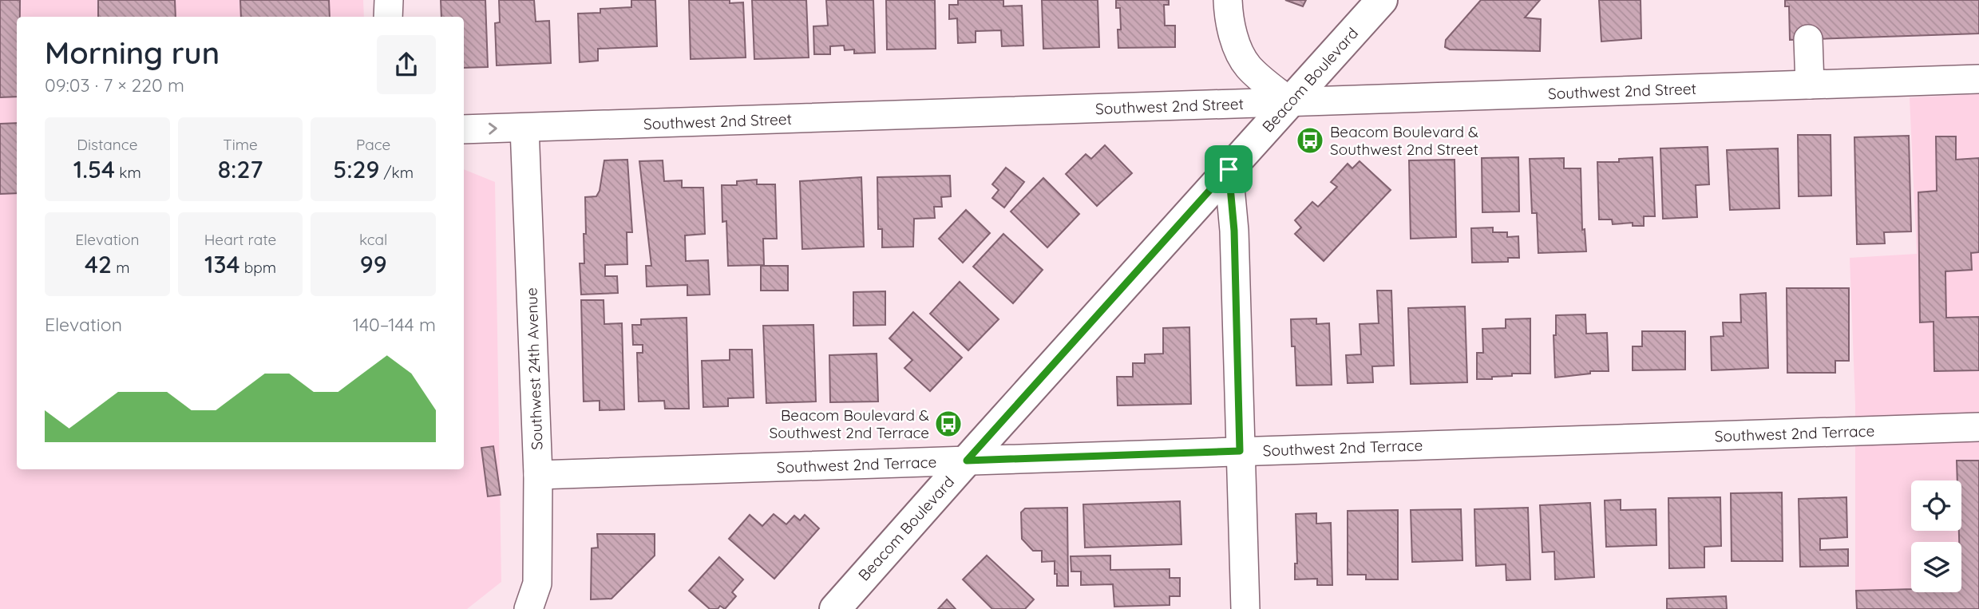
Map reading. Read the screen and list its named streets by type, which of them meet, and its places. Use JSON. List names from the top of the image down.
{
  "streets": {
    "main road": ["Beacom Boulevard"],
    "street": ["Southwest 2nd Street", "Southwest 24th Avenue", "Southwest 2nd Terrace"]
  },
  "crossings": [
    ["Beacom Boulevard", "Southwest 2nd Street"],
    ["Beacom Boulevard", "Southwest 2nd Terrace"],
    ["Southwest 2nd Street", "Southwest 24th Avenue"],
    ["Southwest 24th Avenue", "Southwest 2nd Terrace"]
  ],
  "places": {
    "bus stop": ["Beacom Boulevard & Southwest 2nd Street", "Beacom Boulevard & Southwest 2nd Terrace"]
  },
  "page": {
    "heading": ["Morning run", "09:03 · 7 × 220 m"],
    "stats": [
      ["Distance", "1.54 km"],
      ["Time", "8:27"],
      ["Pace", "5:29 /km"],
      ["Elevation", "42 m"],
      ["Heart rate", "134 bpm"],
      ["kcal", "99"]
    ],
    "chart": ["Elevation", "140–144 m"]
  }
}
